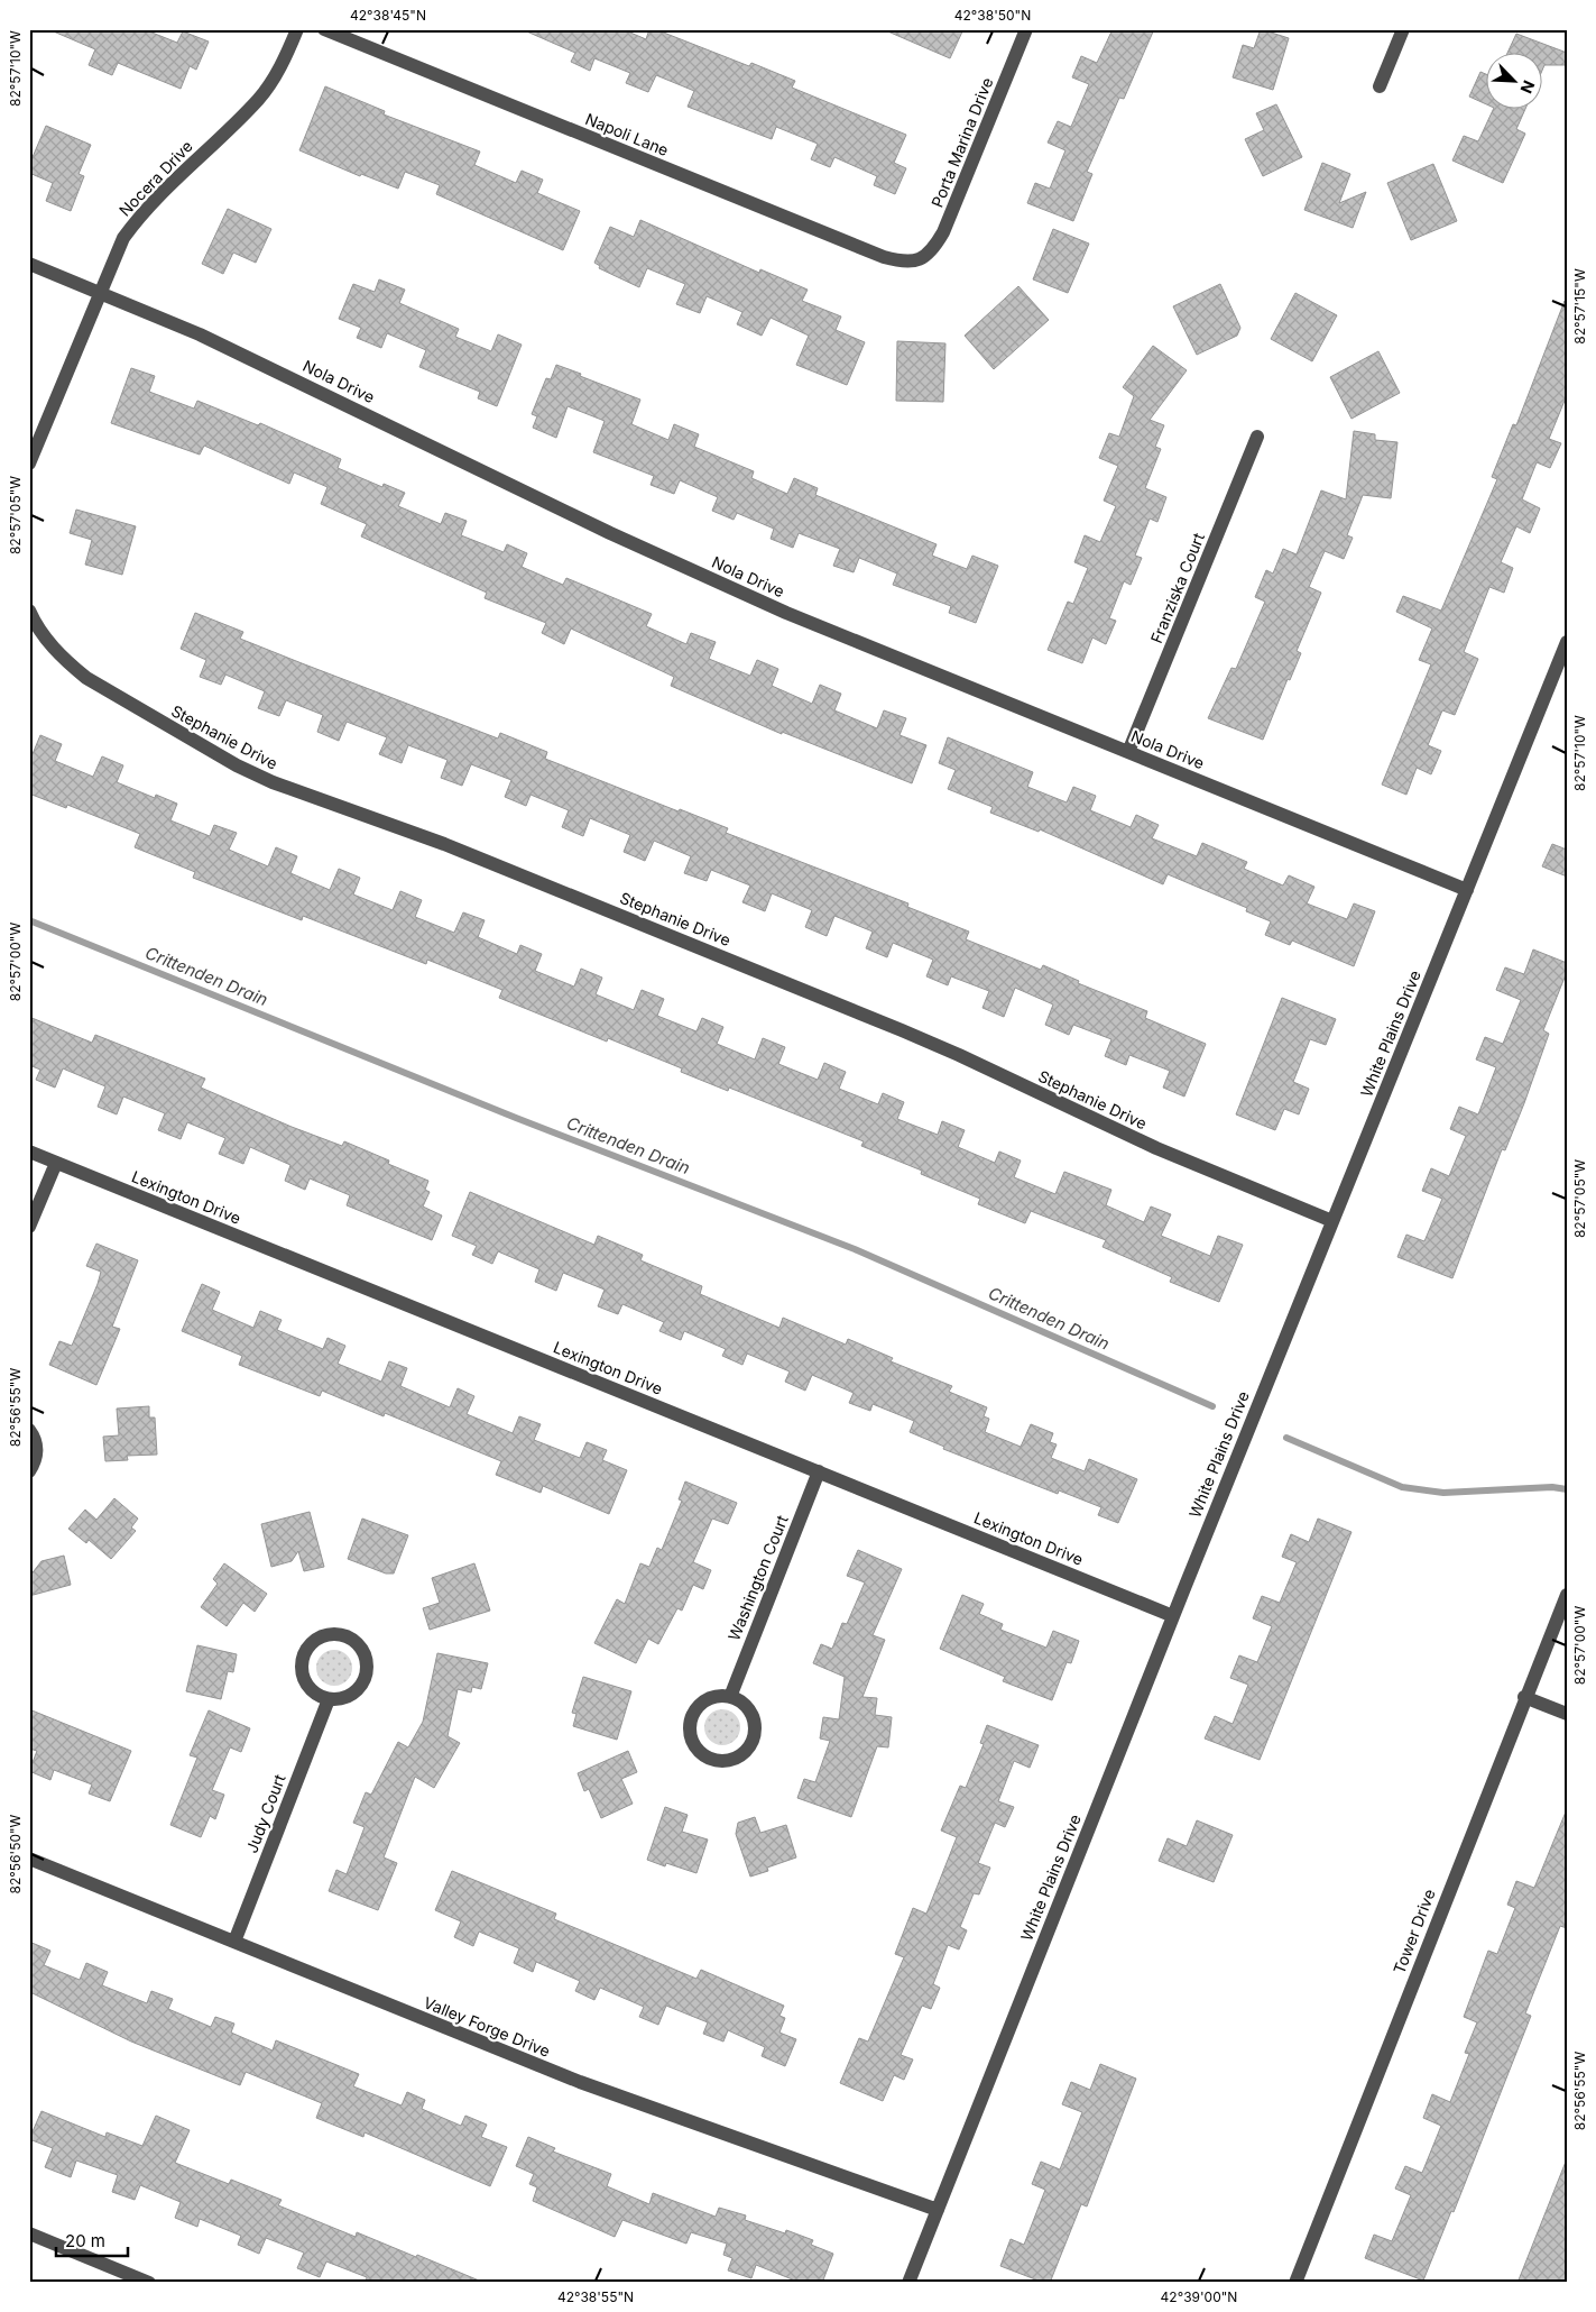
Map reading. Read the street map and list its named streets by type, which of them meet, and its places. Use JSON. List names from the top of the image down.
{
  "streets": {
    "street": [
      "Napoli Lane",
      "Porta Marina Drive",
      "Nocera Drive",
      "Nola Drive",
      "Franziska Court",
      "Stephanie Drive",
      "White Plains Drive",
      "Lexington Drive",
      "Washington Court",
      "Judy Court",
      "Tower Drive",
      "Valley Forge Drive"
    ]
  },
  "crossings": [
    ["Napoli Lane", "Porta Marina Drive"],
    ["Nocera Drive", "Nola Drive"],
    ["Nola Drive", "Franziska Court"],
    ["Nola Drive", "White Plains Drive"],
    ["Stephanie Drive", "White Plains Drive"],
    ["White Plains Drive", "Lexington Drive"],
    ["White Plains Drive", "Valley Forge Drive"],
    ["Lexington Drive", "Washington Court"],
    ["Judy Court", "Valley Forge Drive"]
  ],
  "water": ["Crittenden Drain"],
  "scale_bar": "20 m",
  "north": "bottom right",
  "coordinates": [
    "42°38'45\"N",
    "42°38'50\"N",
    "82°57'10\"W",
    "82°57'15\"W",
    "82°57'05\"W",
    "82°57'00\"W",
    "82°56'55\"W",
    "82°56'50\"W",
    "42°38'55\"N",
    "42°39'00\"N"
  ]
}
